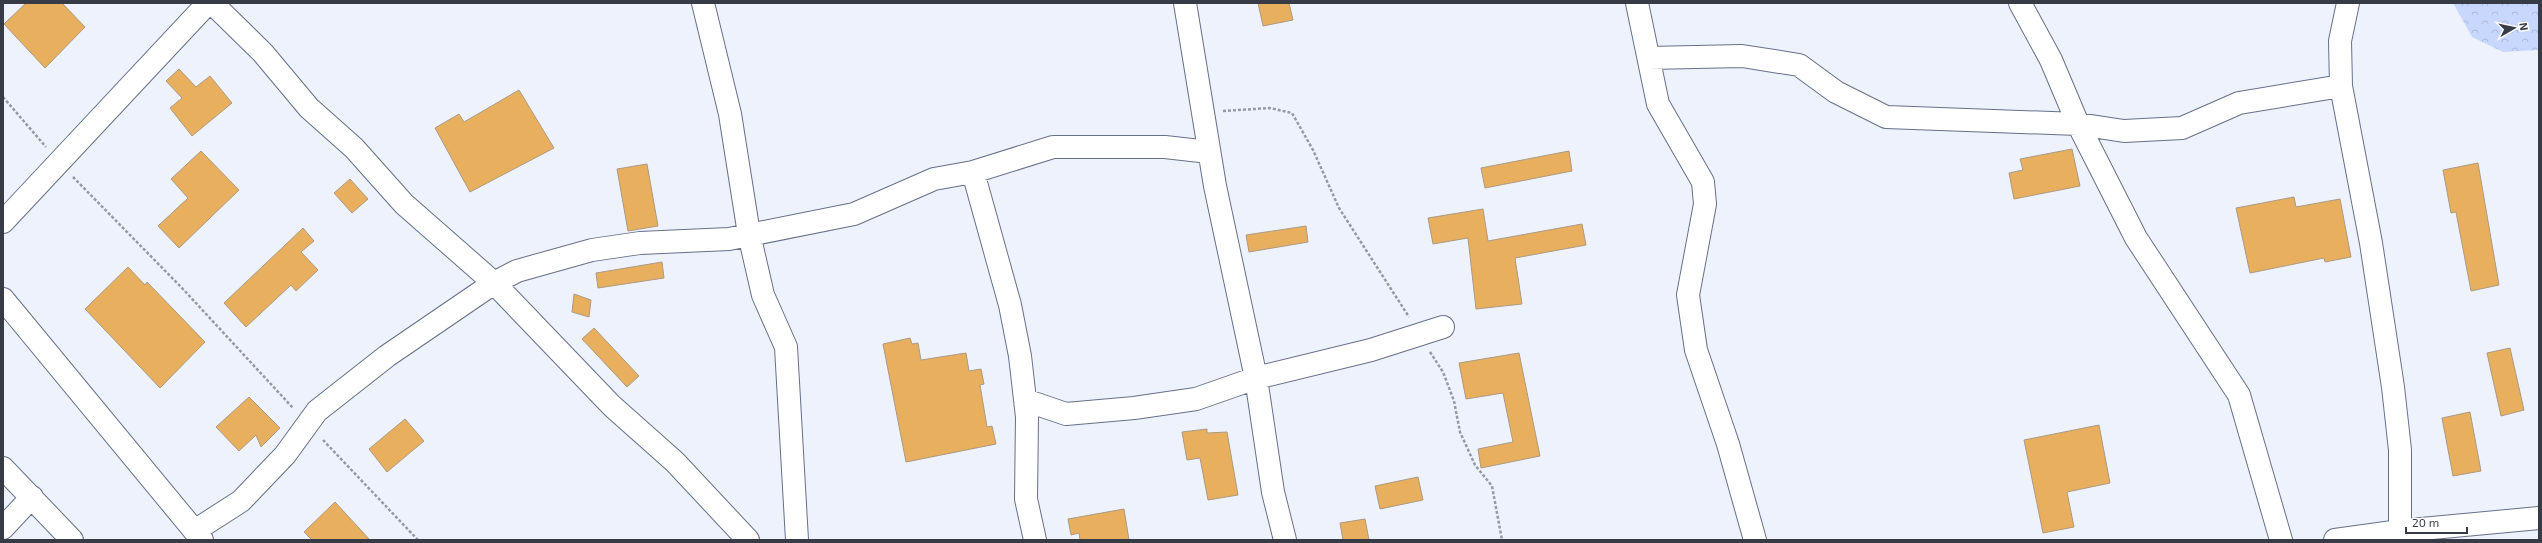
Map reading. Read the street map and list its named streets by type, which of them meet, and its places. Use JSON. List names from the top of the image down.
{
  "scale_bar": "20 m",
  "north": "right"
}
